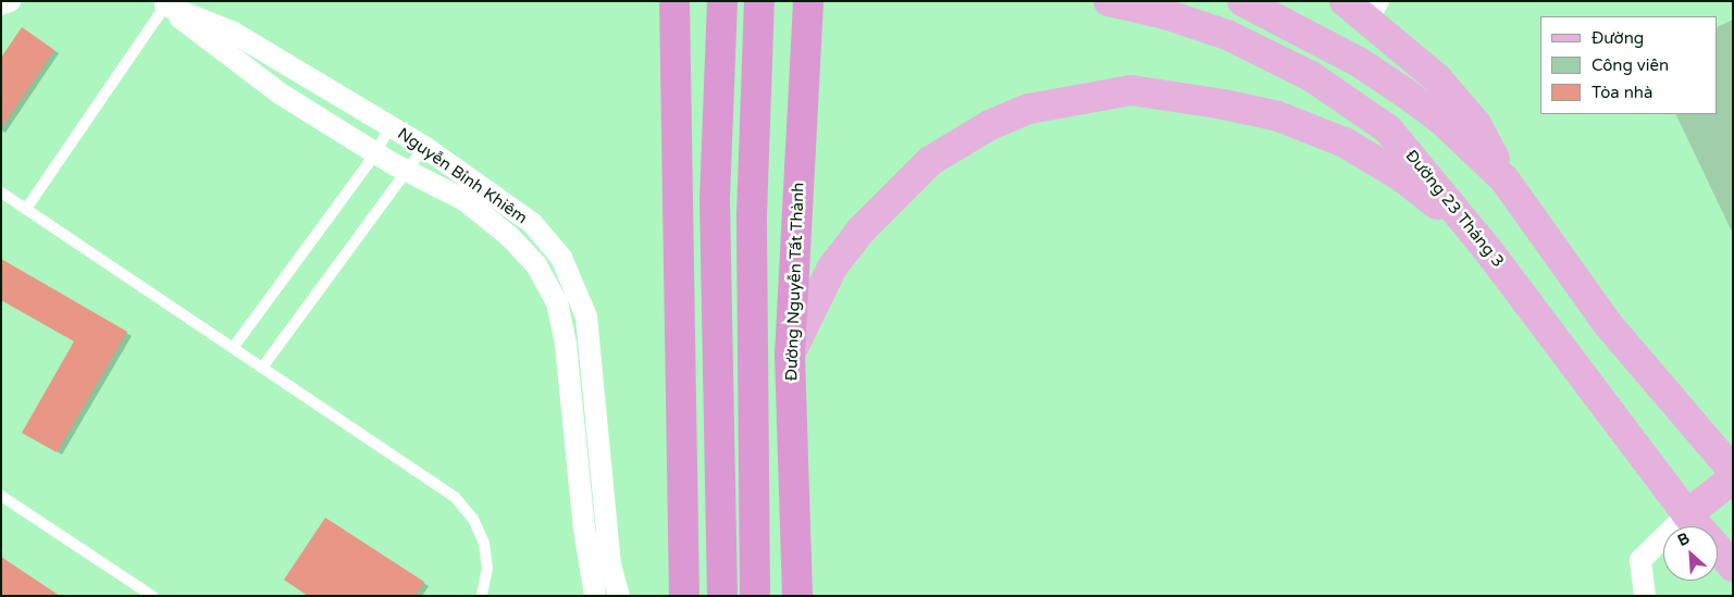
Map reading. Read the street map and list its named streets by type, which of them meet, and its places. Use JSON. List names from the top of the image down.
{
  "streets": {
    "highway": ["Đường Nguyễn Tất Thành"],
    "main road": ["Đường 23 Tháng 3"],
    "street": ["Nguyễn Bỉnh Khiêm"]
  },
  "legend": ["Đường", "Công viên", "Tòa nhà"],
  "north": "top left"
}
